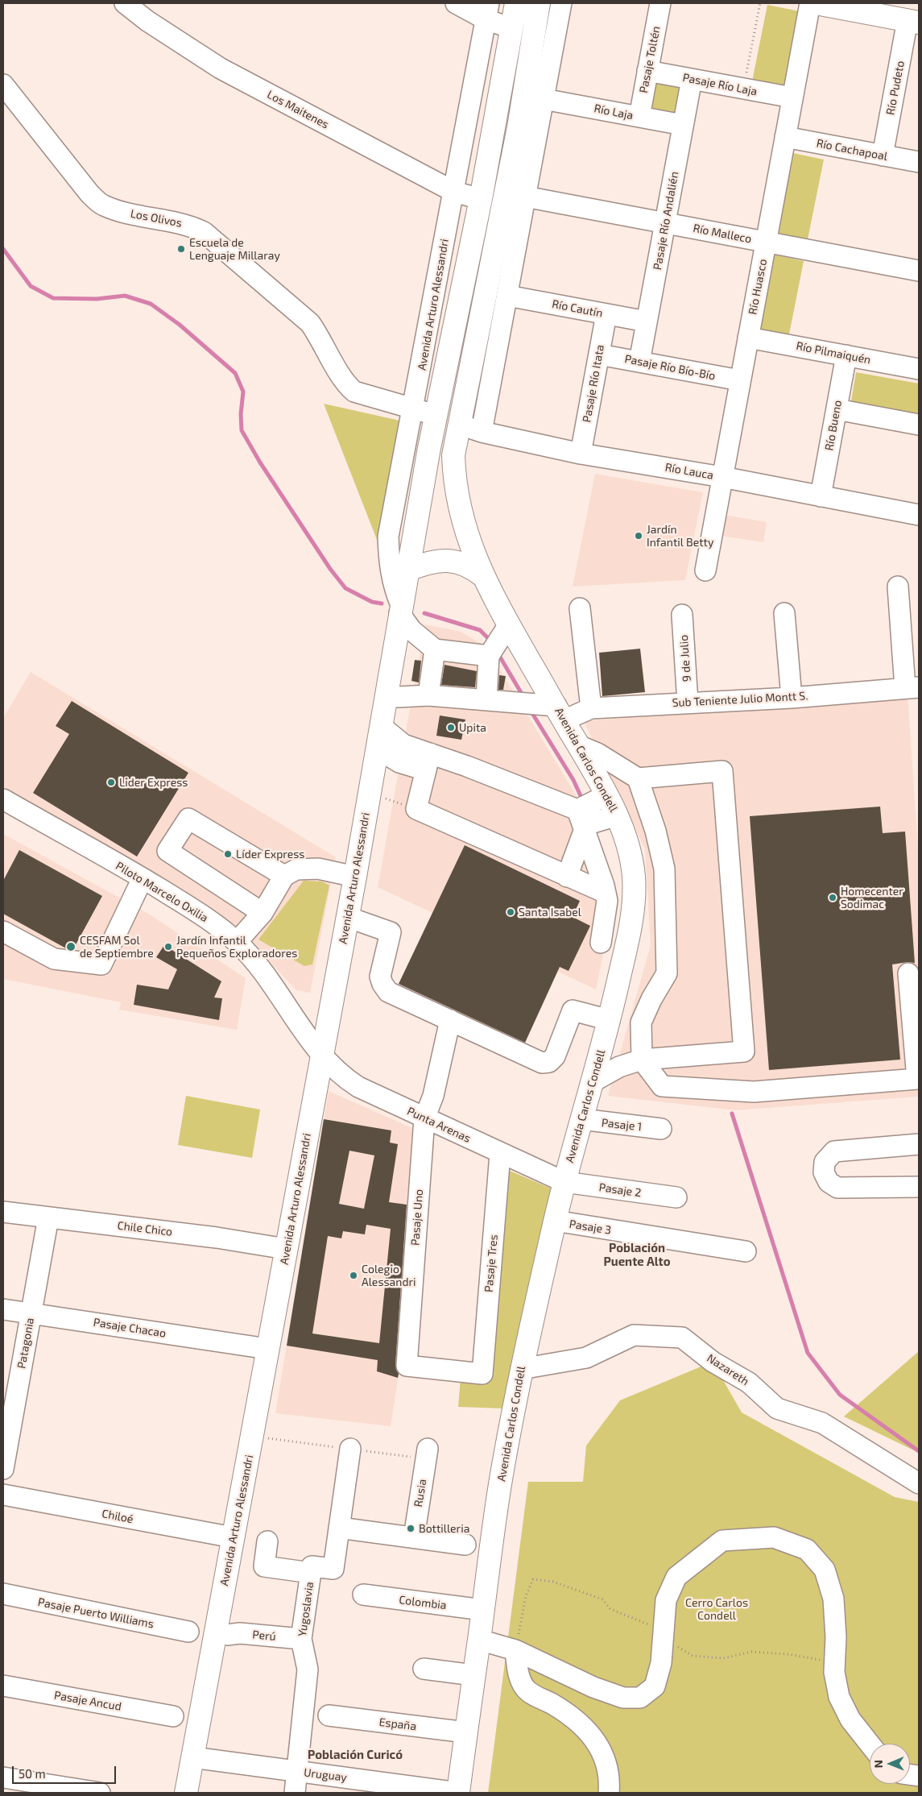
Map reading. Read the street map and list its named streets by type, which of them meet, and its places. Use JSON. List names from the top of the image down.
{
  "streets": {
    "main road": ["Avenida Arturo Alessandri", "Avenida Carlos Condell"],
    "street": [
      "Pasaje Toltén",
      "Pasaje Río Laja",
      "Río Pudeto",
      "Los Maitenes",
      "Río Laja",
      "Río Cachapoal",
      "Los Olivos",
      "Pasaje Río Andalién",
      "Río Malleco",
      "Río Huasco",
      "Río Cautín",
      "Río Pilmaiquén",
      "Pasaje Río Bío-Bío",
      "Pasaje Río Itata",
      "Río Bueno",
      "Río Lauca",
      "9 de Julio",
      "Sub Teniente Julio Montt S.",
      "Piloto Marcelo Oxilia",
      "Punta Arenas",
      "Pasaje 1",
      "Pasaje 2",
      "Pasaje Uno",
      "Pasaje 3",
      "Chile Chico",
      "Pasaje Tres",
      "Pasaje Chacao",
      "Patagonia",
      "Nazareth",
      "Rusia",
      "Chiloé",
      "Colombia",
      "Yugoslavia",
      "Pasaje Puerto Williams",
      "Perú",
      "Pasaje Ancud",
      "España",
      "Uruguay"
    ]
  },
  "crossings": [
    ["Pasaje Toltén", "Pasaje Río Laja"],
    ["Pasaje Toltén", "Río Laja"],
    ["Pasaje Río Laja", "Pasaje Río Andalién"],
    ["Pasaje Río Laja", "Río Huasco"],
    ["Río Pudeto", "Río Cachapoal"],
    ["Los Maitenes", "Avenida Arturo Alessandri"],
    ["Río Laja", "Pasaje Río Andalién"],
    ["Río Cachapoal", "Río Huasco"],
    ["Los Olivos", "Avenida Arturo Alessandri"],
    ["Pasaje Río Andalién", "Río Malleco"],
    ["Pasaje Río Andalién", "Río Cautín"],
    ["Pasaje Río Andalién", "Pasaje Río Bío-Bío"],
    ["Río Malleco", "Río Huasco"],
    ["Río Huasco", "Río Pilmaiquén"],
    ["Río Huasco", "Pasaje Río Bío-Bío"],
    ["Río Huasco", "Río Lauca"],
    ["Avenida Arturo Alessandri", "Avenida Carlos Condell"],
    ["Avenida Arturo Alessandri", "Piloto Marcelo Oxilia"],
    ["Avenida Arturo Alessandri", "Punta Arenas"],
    ["Avenida Arturo Alessandri", "Chile Chico"],
    ["Avenida Arturo Alessandri", "Chiloé"],
    ["Avenida Arturo Alessandri", "Uruguay"],
    ["Río Cautín", "Pasaje Río Itata"],
    ["Río Pilmaiquén", "Río Bueno"],
    ["Pasaje Río Bío-Bío", "Pasaje Río Itata"],
    ["Pasaje Río Itata", "Río Lauca"],
    ["Río Bueno", "Río Lauca"],
    ["9 de Julio", "Sub Teniente Julio Montt S."],
    ["Sub Teniente Julio Montt S.", "Avenida Carlos Condell"],
    ["Avenida Carlos Condell", "Punta Arenas"],
    ["Avenida Carlos Condell", "Pasaje 1"],
    ["Avenida Carlos Condell", "Pasaje 2"],
    ["Avenida Carlos Condell", "Pasaje 3"],
    ["Avenida Carlos Condell", "Nazareth"],
    ["Avenida Carlos Condell", "Colombia"],
    ["Avenida Carlos Condell", "España"],
    ["Avenida Carlos Condell", "Uruguay"],
    ["Piloto Marcelo Oxilia", "Punta Arenas"],
    ["Punta Arenas", "Pasaje 2"],
    ["Punta Arenas", "Pasaje Uno"],
    ["Punta Arenas", "Pasaje Tres"],
    ["Pasaje Uno", "Pasaje Tres"],
    ["Chile Chico", "Patagonia"],
    ["Pasaje Chacao", "Patagonia"],
    ["Yugoslavia", "Perú"],
    ["Yugoslavia", "Uruguay"]
  ],
  "districts": ["Población Puente Alto", "Población Curicó"],
  "parks": ["Cerro Carlos Condell"],
  "places": [
    "Escuela de Lenguaje Millaray",
    "Jardín Infantil Betty",
    "Upita",
    "Lider Express",
    "Líder Express",
    "Homecenter Sodimac",
    "Santa Isabel",
    "CESFAM Sol de Septiembre",
    "Jardín Infantil Pequeños Exploradores",
    "Colegio Alessandri",
    "Bottilleria"
  ],
  "scale_bar": "50 m",
  "north": "left"
}
